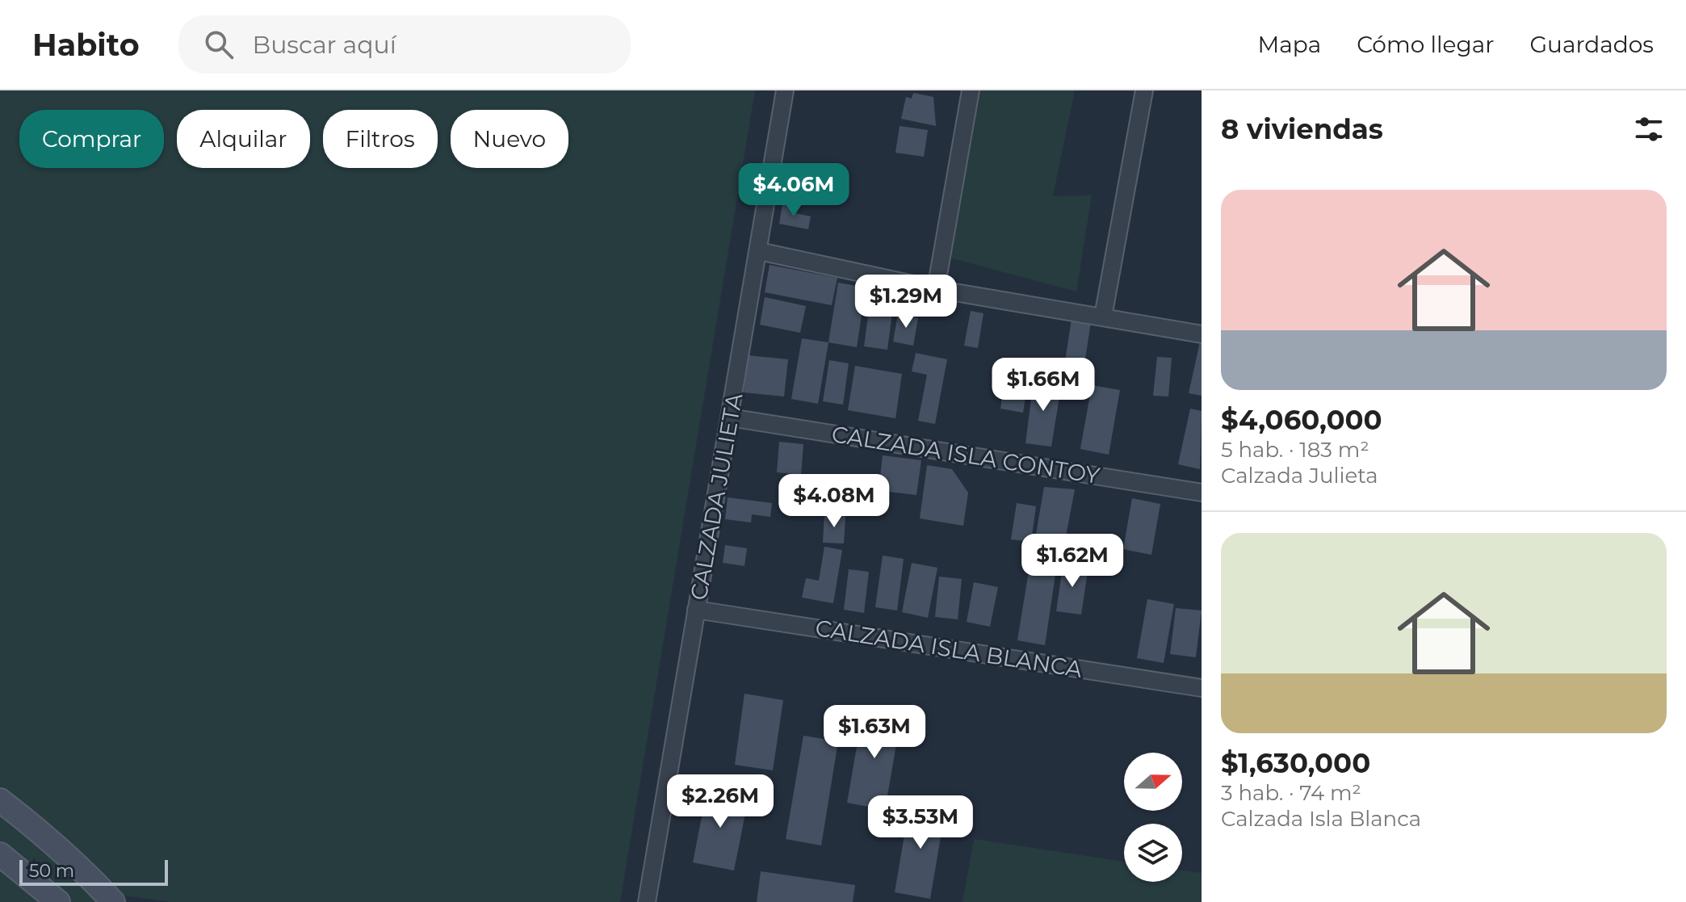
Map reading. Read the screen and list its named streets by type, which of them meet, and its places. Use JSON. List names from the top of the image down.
{
  "streets": {
    "street": ["CALZADA ISLA CONTOY", "CALZADA JULIETA", "CALZADA ISLA BLANCA"]
  },
  "crossings": [
    ["CALZADA ISLA CONTOY", "CALZADA JULIETA"],
    ["CALZADA JULIETA", "CALZADA ISLA BLANCA"]
  ],
  "scale_bar": "50 m",
  "north": "right",
  "page": {
    "header": "Habito",
    "search": "Buscar aquí",
    "nav": ["Mapa", "Cómo llegar", "Guardados"],
    "heading": "8 viviendas",
    "chip": [
      "Comprar",
      "Alquilar",
      "Filtros",
      "Nuevo"
    ],
    "price": [
      "$4.06M",
      "$1.29M",
      "$1.66M",
      "$4.08M",
      "$1.62M",
      "$1.63M",
      "$2.26M",
      "$3.53M"
    ],
    "list": [
      {
        "name": "$4,060,000",
        "note": "5 hab. · 183 m² · Calzada Julieta"
      },
      {
        "name": "$1,630,000",
        "note": "3 hab. · 74 m² · Calzada Isla Blanca"
      }
    ],
    "scale": "50 m"
  }
}
